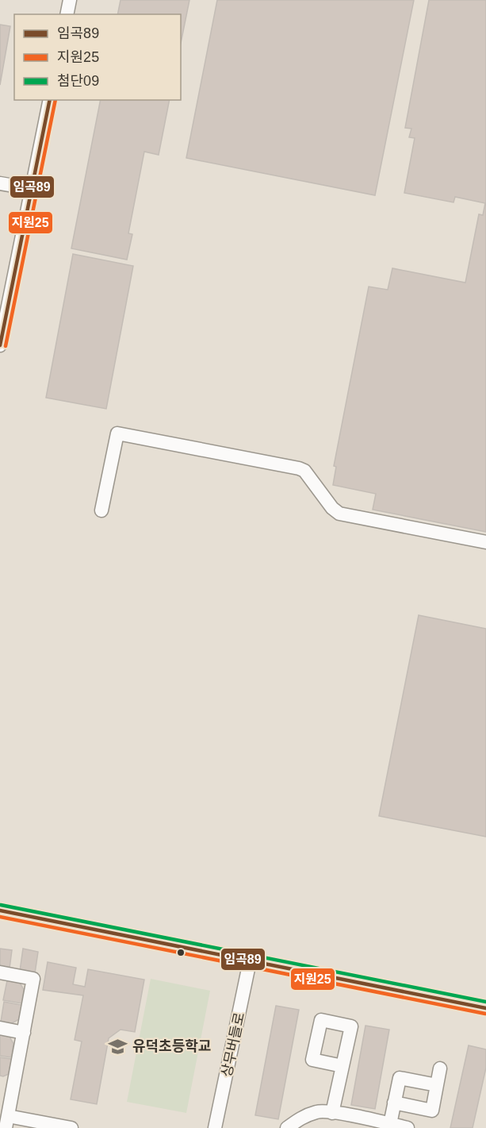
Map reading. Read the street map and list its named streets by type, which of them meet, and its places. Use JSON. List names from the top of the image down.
{
  "streets": {
    "street": ["상무버들로"]
  },
  "places": {
    "school or university": ["유덕초등학교"]
  },
  "lines": ["transit line 임곡89", "transit line 지원25", "transit line 첨단09"],
  "legend": ["임곡89", "지원25", "첨단09"]
}
